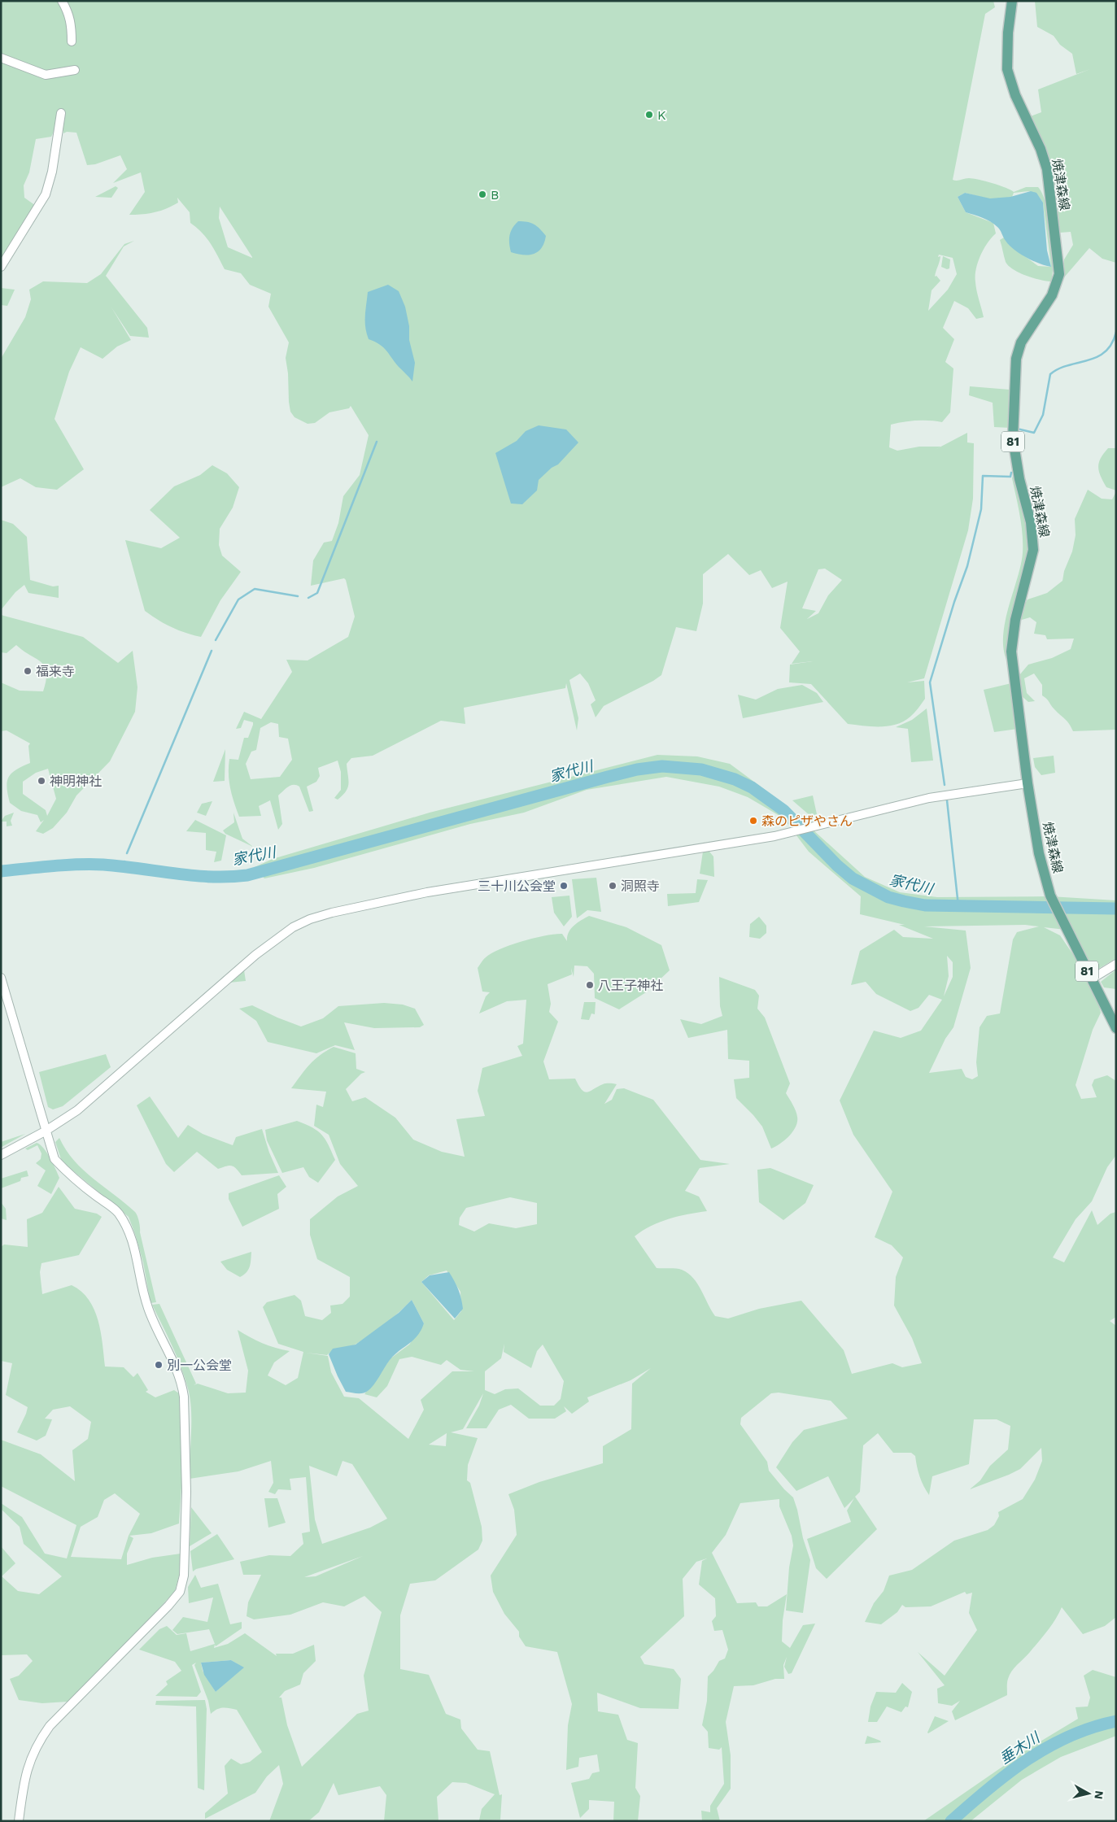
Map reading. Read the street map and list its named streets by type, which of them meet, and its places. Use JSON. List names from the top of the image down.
{
  "streets": {
    "main road": ["焼津森線", "81"]
  },
  "water": ["家代川", "垂木川"],
  "places": [
    "K",
    "B",
    "福来寺",
    "神明神社",
    "森のピザやさん",
    "三十川公会堂",
    "洞照寺",
    "八王子神社",
    "別一公会堂"
  ],
  "north": "right"
}
